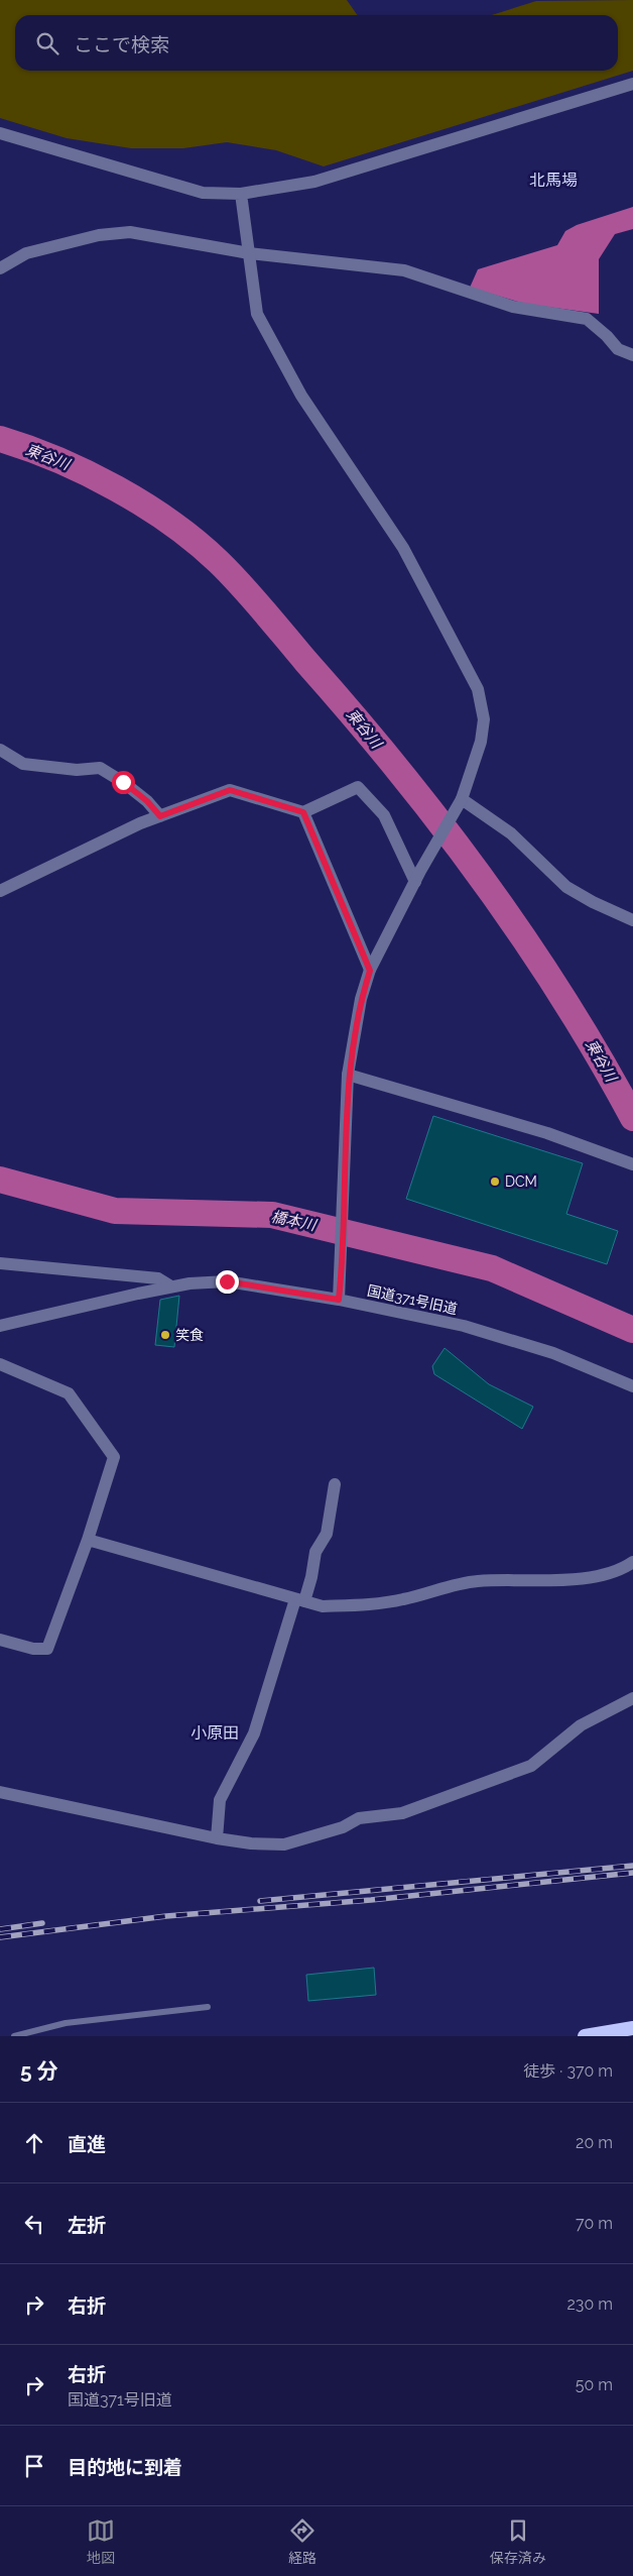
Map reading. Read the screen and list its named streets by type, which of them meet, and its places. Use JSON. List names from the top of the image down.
{
  "streets": {
    "street": ["国道371号旧道"]
  },
  "districts": ["北馬場", "小原田"],
  "water": ["東谷川", "橋本川"],
  "places": ["DCM", "笑食"],
  "page": {
    "search": "ここで検索",
    "heading": ["5 分", "徒歩 · 370 m"],
    "list": [
      ["直進", "20 m"],
      ["左折", "70 m"],
      ["右折", "230 m"],
      ["右折", "国道371号旧道", "50 m"],
      "目的地に到着"
    ],
    "nav": ["地図", "経路", "保存済み"]
  }
}
